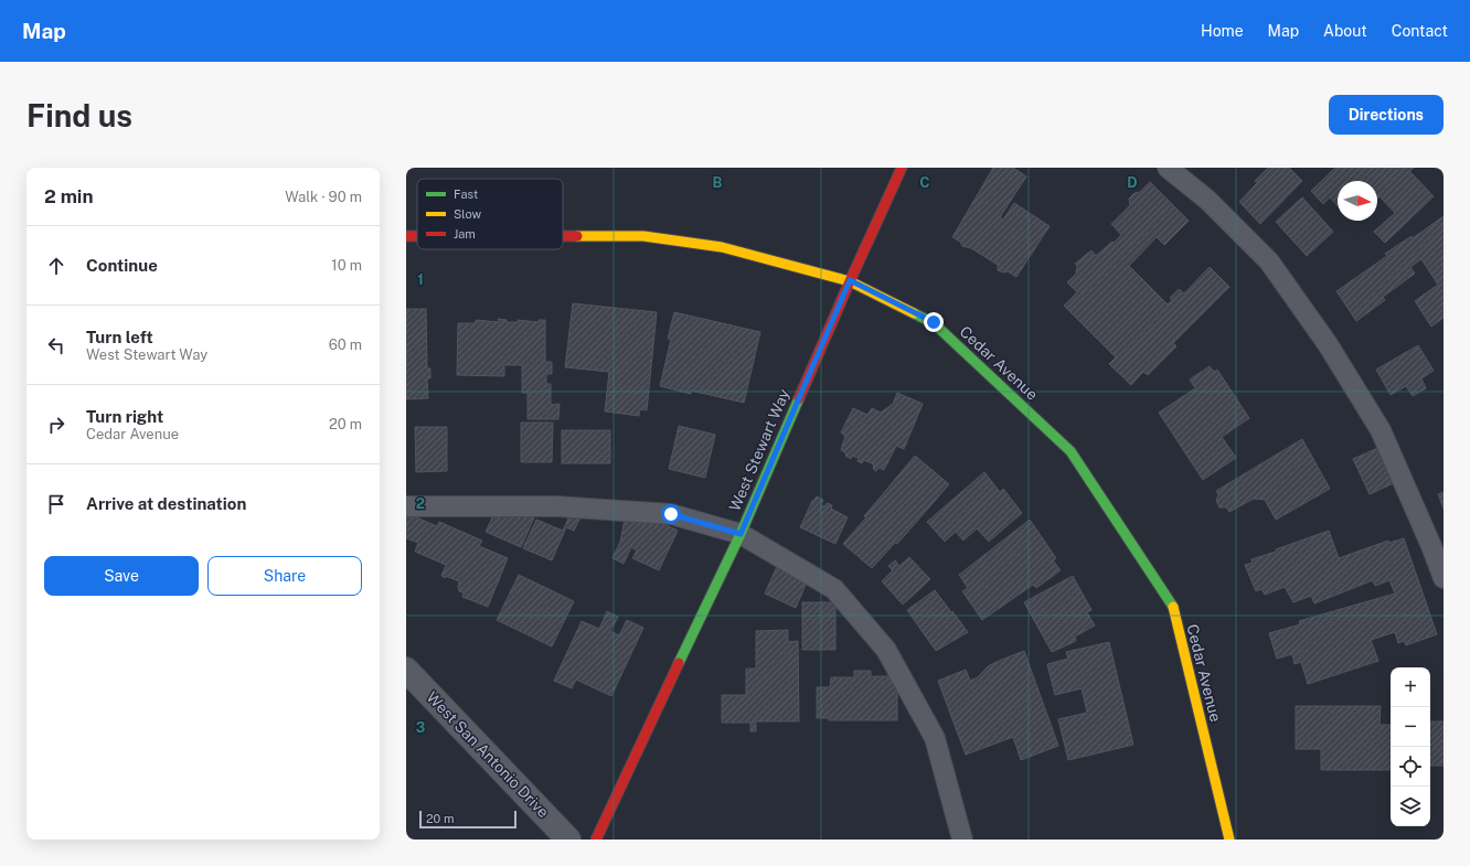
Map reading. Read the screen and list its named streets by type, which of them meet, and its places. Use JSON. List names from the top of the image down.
{
  "streets": {
    "street": ["Cedar Avenue", "West Stewart Way", "West San Antonio Drive"]
  },
  "crossings": [
    ["Cedar Avenue", "West Stewart Way"]
  ],
  "legend": ["Fast", "Slow", "Jam"],
  "scale_bar": "20 m",
  "north": "right",
  "page": {
    "header": "Map",
    "nav": [
      "Home",
      "Map",
      "About",
      "Contact"
    ],
    "buttons": [
      "Directions",
      ["Save", "Share"]
    ],
    "title": "Find us",
    "heading": ["2 min", "Walk · 90 m"],
    "list": [
      ["Continue", "10 m"],
      ["Turn left", "West Stewart Way", "60 m"],
      ["Turn right", "Cedar Avenue", "20 m"],
      "Arrive at destination"
    ],
    "map_buttons": ["+", "−"],
    "scale": "20 m"
  },
  "grid": {
    "columns": ["B", "C", "D"],
    "rows": ["1", "2", "3"]
  }
}
